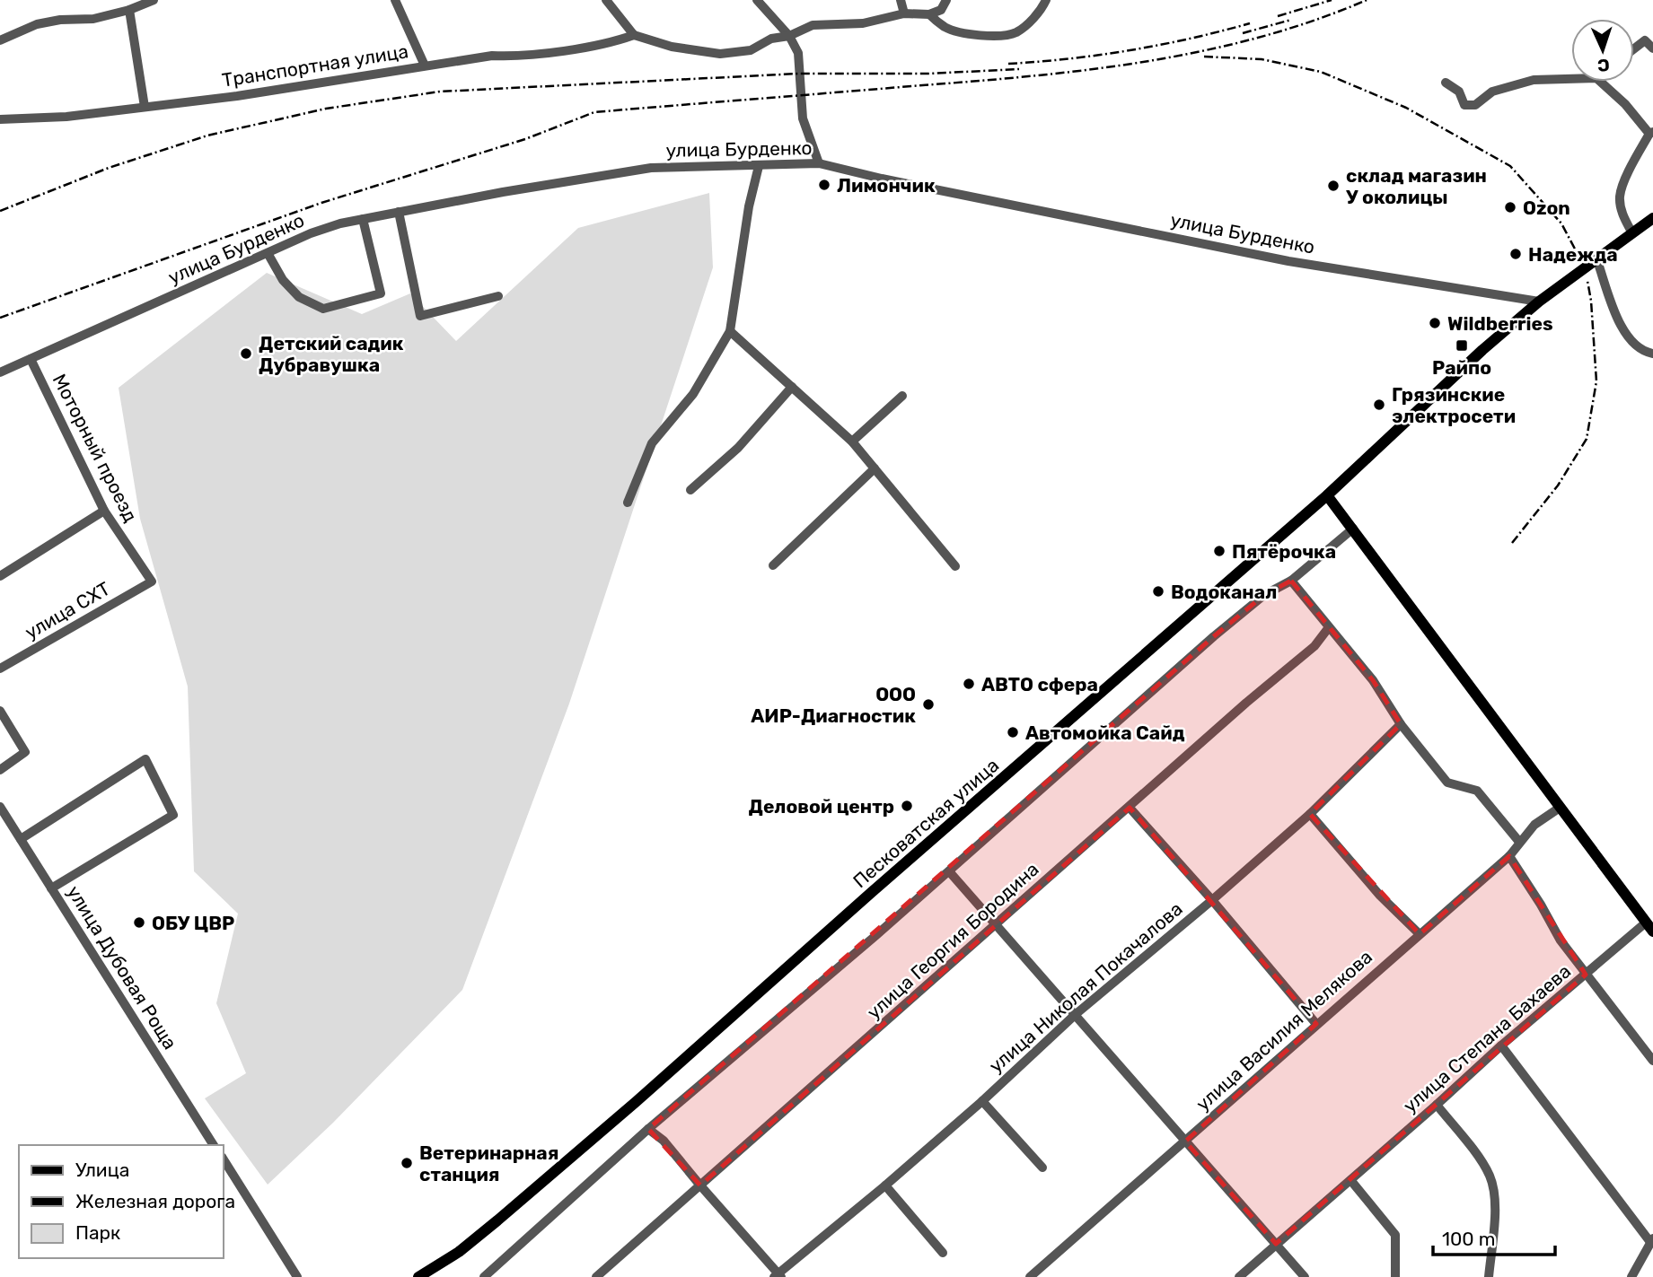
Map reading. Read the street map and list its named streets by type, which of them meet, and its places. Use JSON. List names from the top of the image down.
{
  "streets": {
    "main road": ["Песковатская улица"],
    "street": [
      "Транспортная улица",
      "улица Бурденко",
      "Моторный проезд",
      "улица СХТ",
      "улица Георгия Бородина",
      "улица Дубовая Роща",
      "улица Николая Покачалова",
      "улица Василия Мелякова",
      "улица Степана Бахаева"
    ]
  },
  "crossings": [
    ["улица Бурденко", "Моторный проезд"],
    ["улица Бурденко", "Песковатская улица"],
    ["Моторный проезд", "улица СХТ"],
    ["улица Георгия Бородина", "улица Николая Покачалова"],
    ["улица Николая Покачалова", "улица Василия Мелякова"]
  ],
  "places": {
    "other": [
      "Лимончик",
      "склад магазин У околицы",
      "Ozon",
      "Надежда",
      "Wildberries",
      "Детский садик Дубравушка",
      "Грязинские электросети",
      "Пятёрочка",
      "Водоканал",
      "АВТО сфера",
      "ООО АИР-Диагностик",
      "Автомойка Сайд",
      "Деловой центр",
      "ОБУ ЦВР",
      "Ветеринарная станция"
    ],
    "transit": ["Райпо"]
  },
  "legend": ["Улица", "Железная дорога", "Парк"],
  "scale_bar": "100 m",
  "north": "bottom"
}
